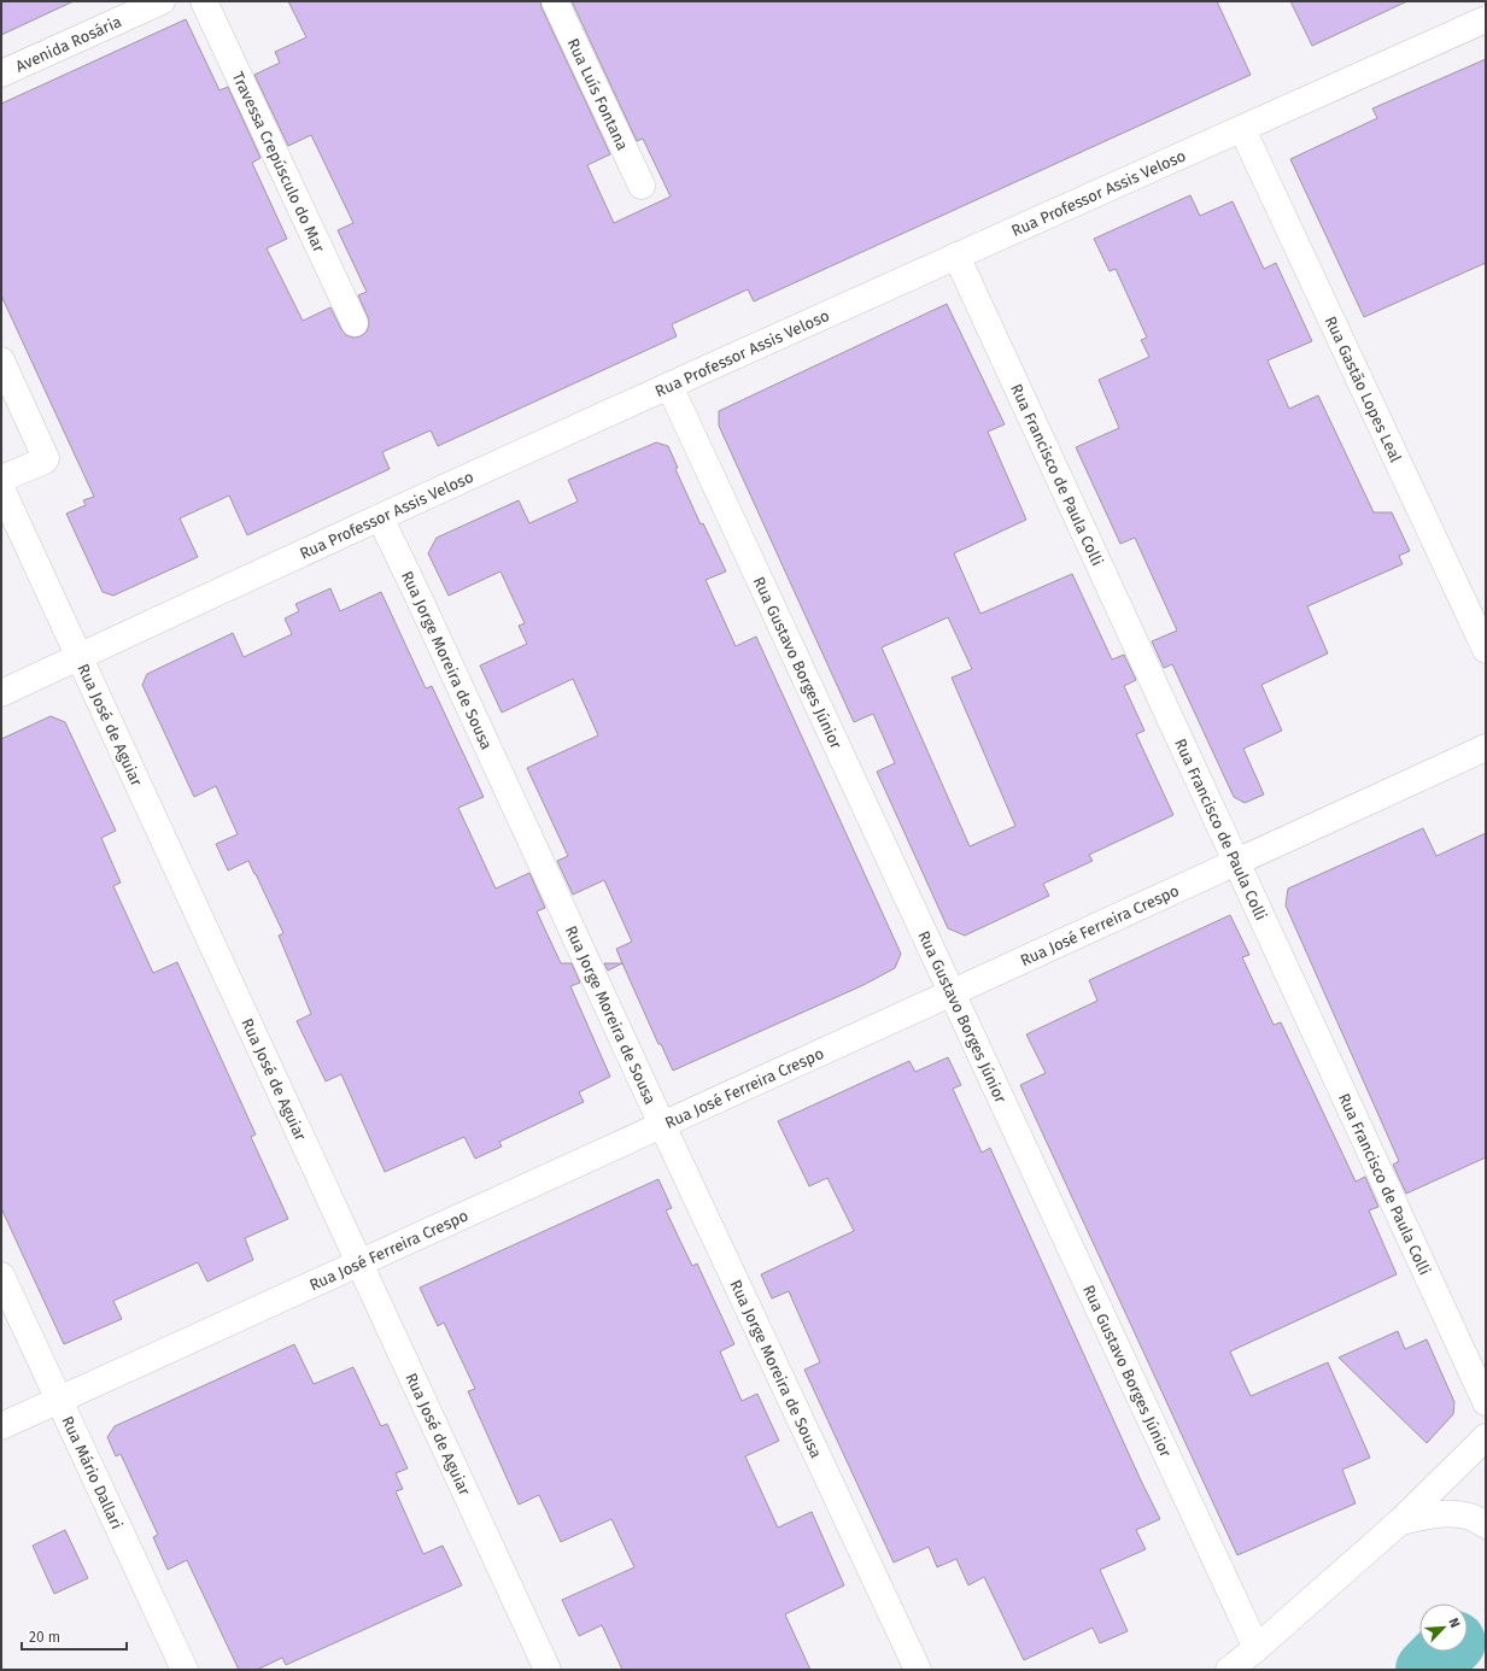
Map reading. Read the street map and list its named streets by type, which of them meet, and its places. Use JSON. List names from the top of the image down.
{
  "streets": {
    "street": [
      "Avenida Rosária",
      "Rua Luís Fontana",
      "Travessa Crepúsculo do Mar",
      "Rua Professor Assis Veloso",
      "Rua Gastão Lopes Leal",
      "Rua Francisco de Paula Colli",
      "Rua Jorge Moreira de Sousa",
      "Rua Gustavo Borges Júnior",
      "Rua José de Aguiar",
      "Rua José Ferreira Crespo",
      "Rua Mário Dallari"
    ]
  },
  "crossings": [
    ["Rua Professor Assis Veloso", "Rua Gastão Lopes Leal"],
    ["Rua Professor Assis Veloso", "Rua Francisco de Paula Colli"],
    ["Rua Professor Assis Veloso", "Rua Jorge Moreira de Sousa"],
    ["Rua Professor Assis Veloso", "Rua Gustavo Borges Júnior"],
    ["Rua Professor Assis Veloso", "Rua José de Aguiar"],
    ["Rua Francisco de Paula Colli", "Rua José Ferreira Crespo"],
    ["Rua Jorge Moreira de Sousa", "Rua José Ferreira Crespo"],
    ["Rua Gustavo Borges Júnior", "Rua José Ferreira Crespo"],
    ["Rua José de Aguiar", "Rua José Ferreira Crespo"],
    ["Rua José Ferreira Crespo", "Rua Mário Dallari"]
  ],
  "scale_bar": "20 m",
  "north": "top right"
}
